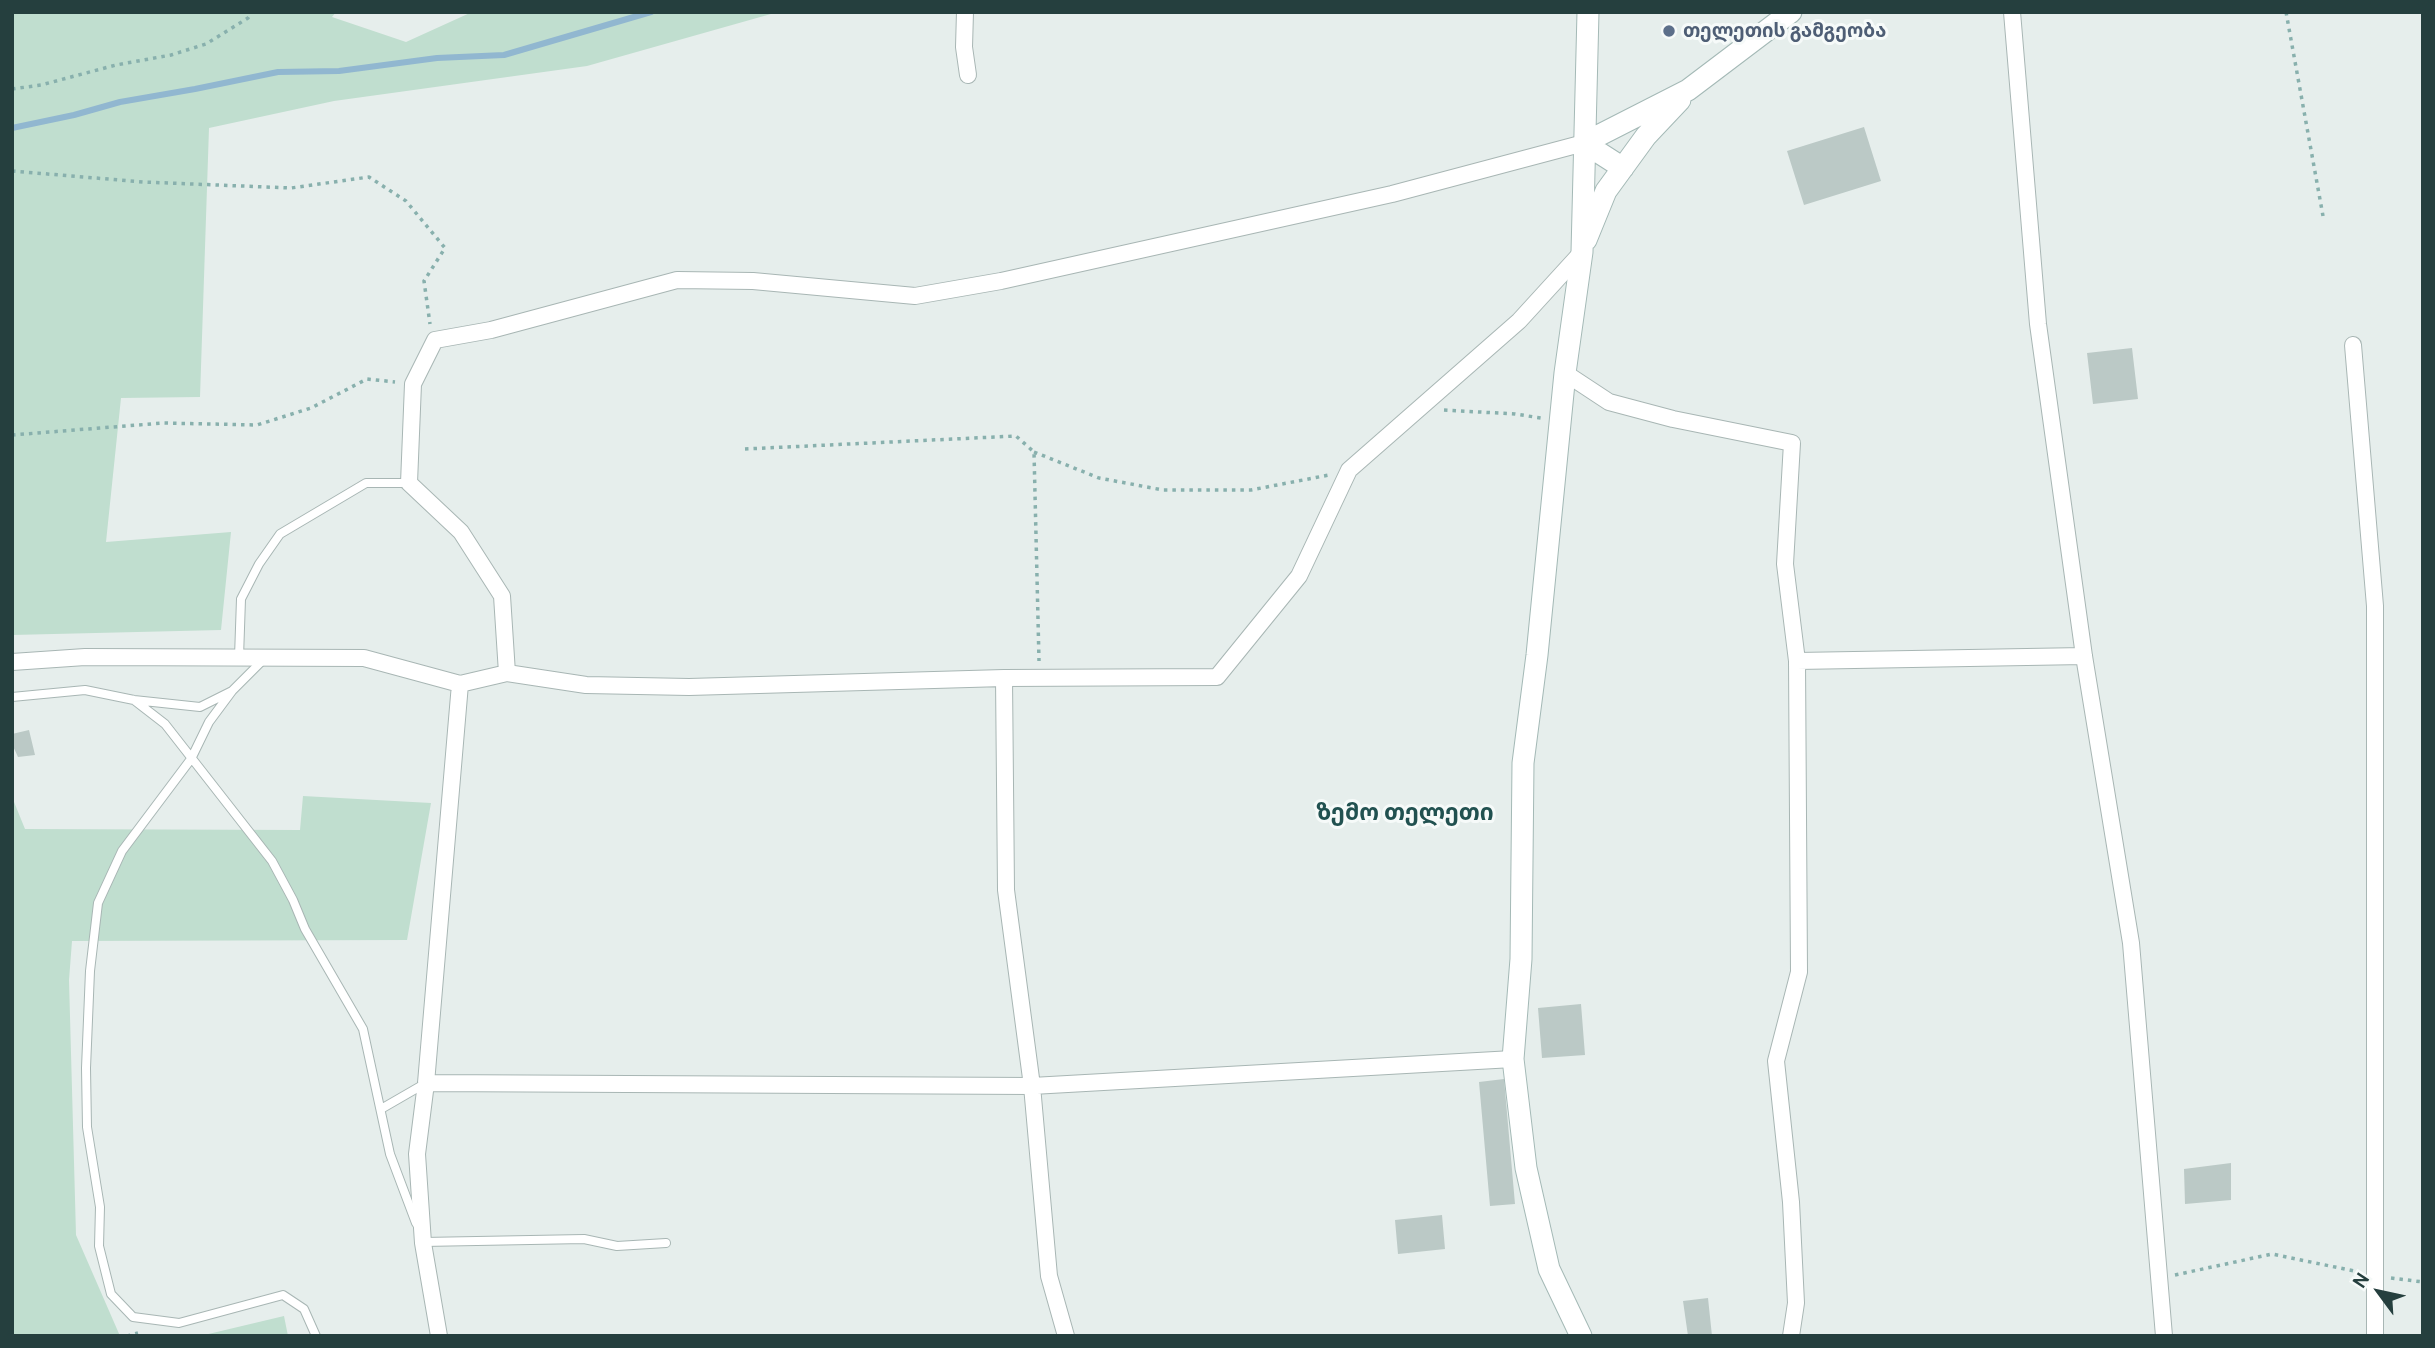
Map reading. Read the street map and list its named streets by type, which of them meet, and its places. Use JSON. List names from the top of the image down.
{
  "districts": ["ზემო თელეთი"],
  "places": ["თელეთის გამგეობა"],
  "north": "top left"
}
